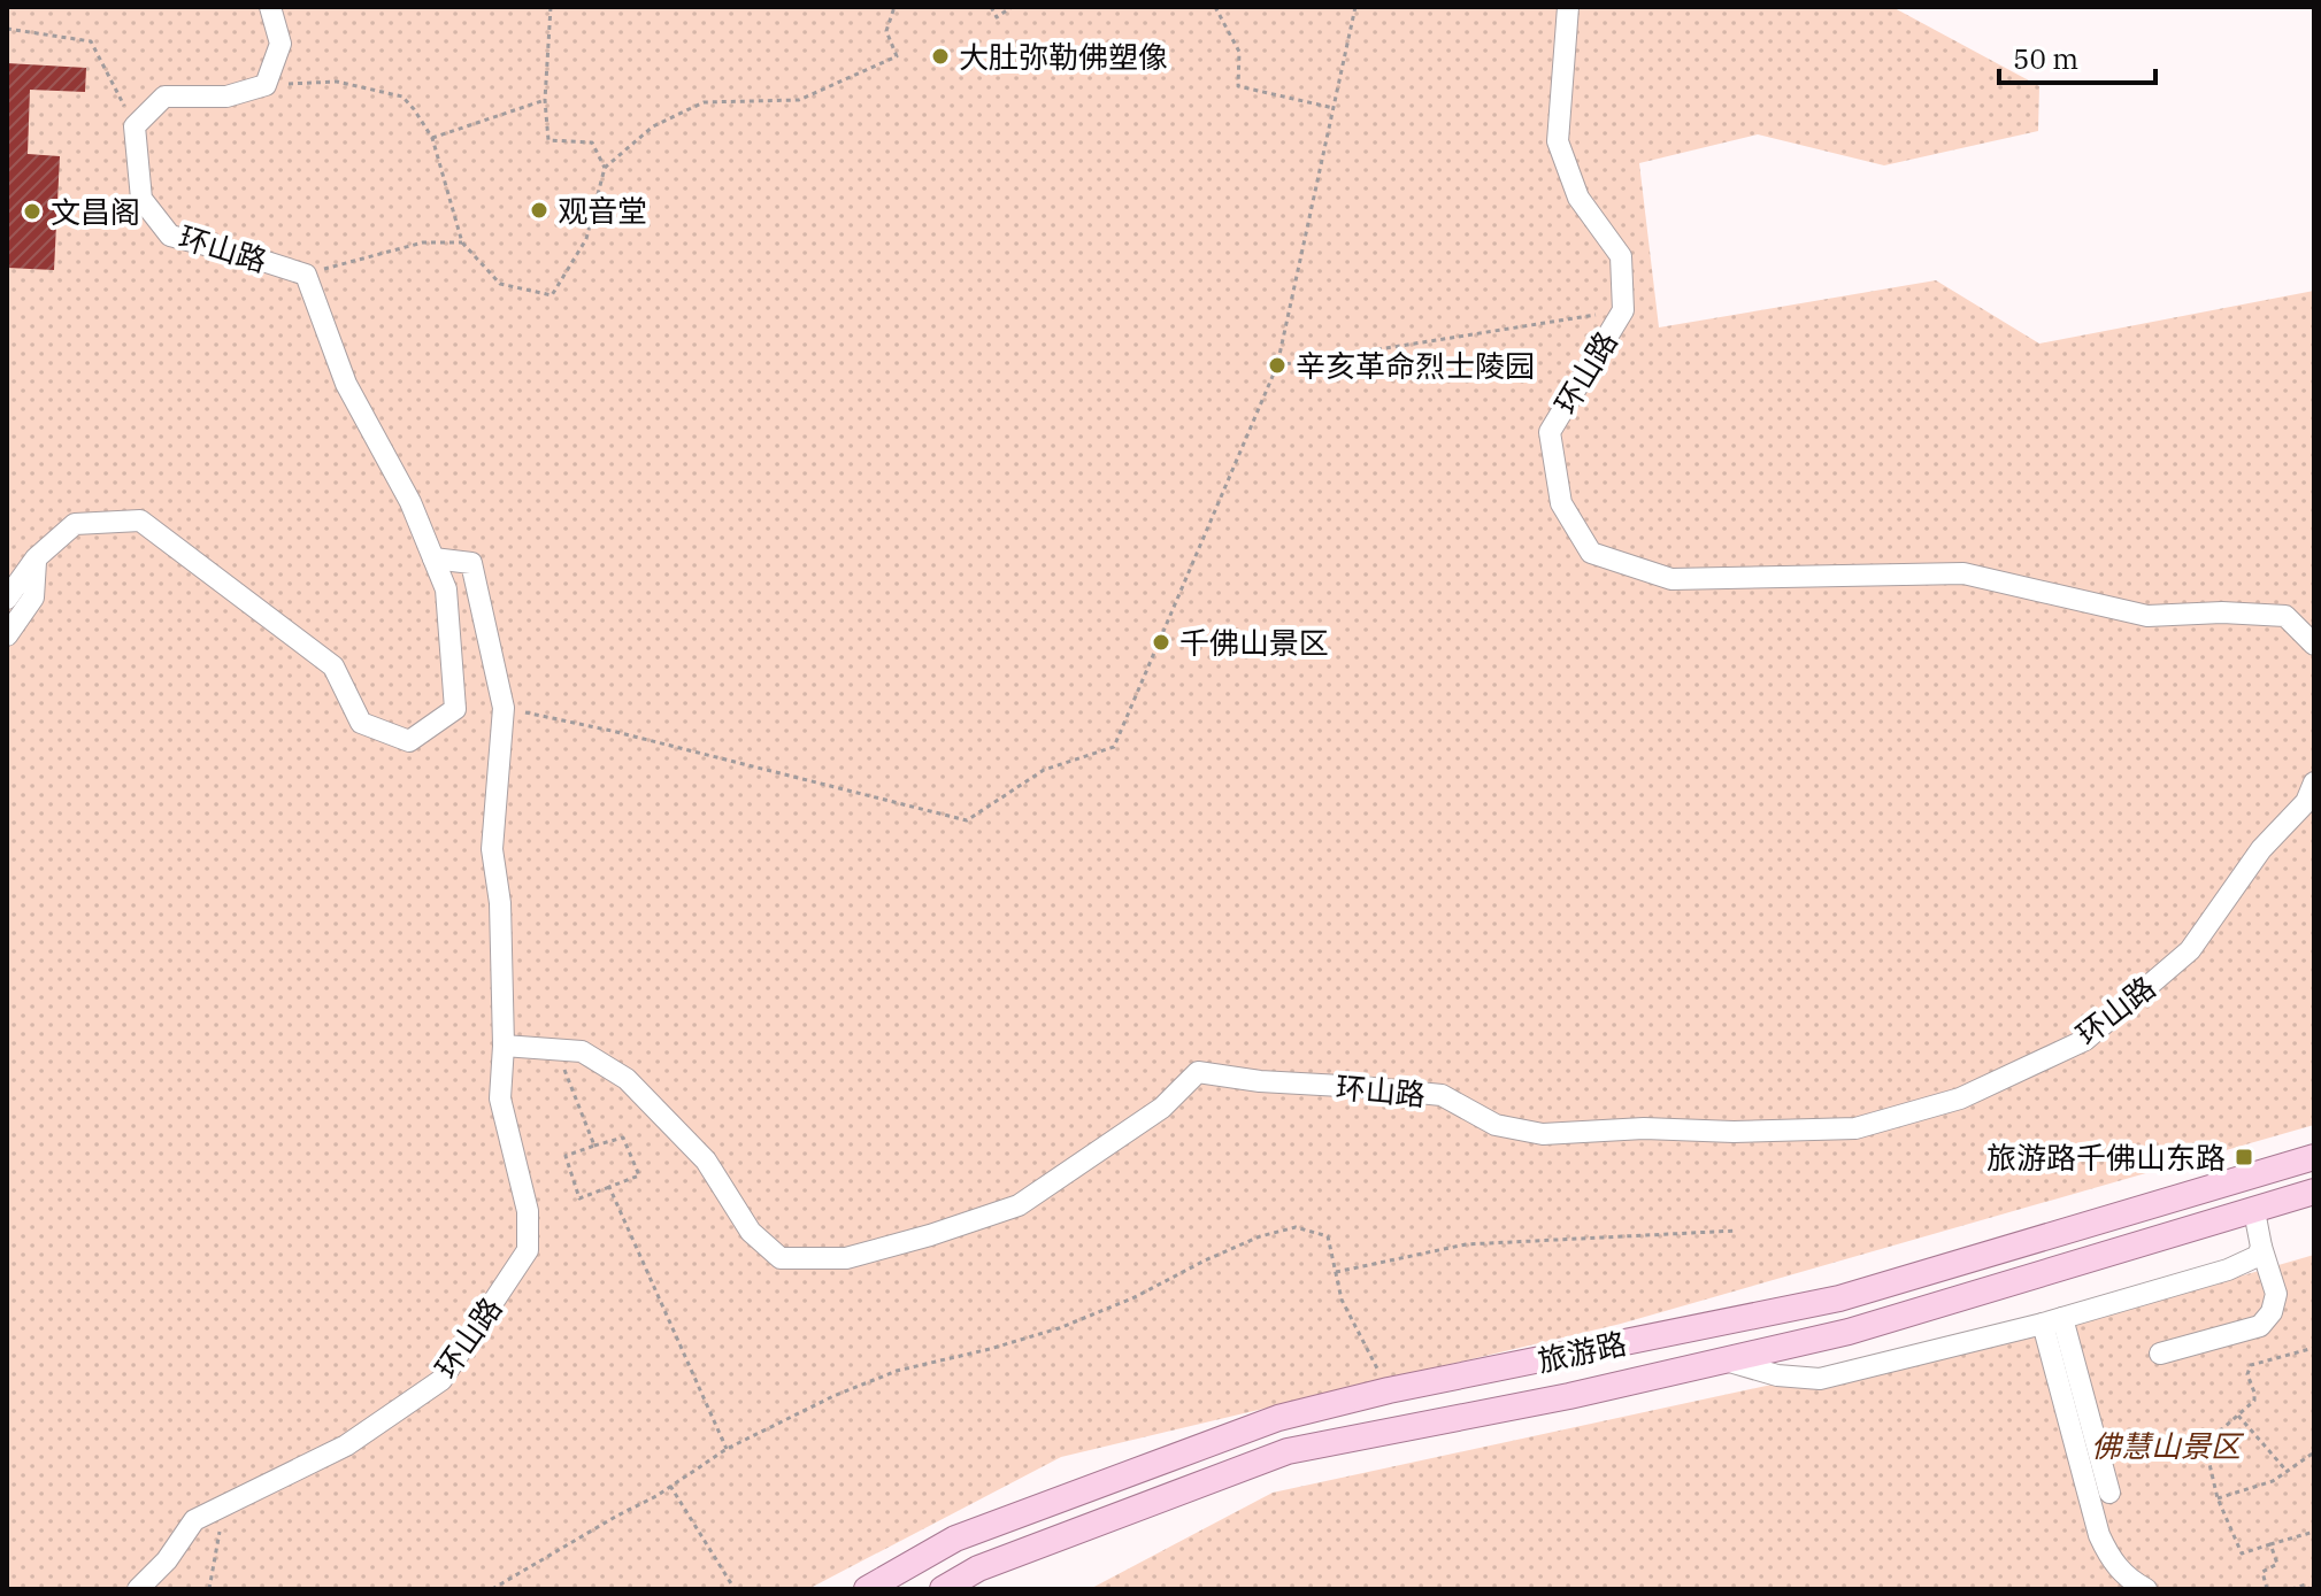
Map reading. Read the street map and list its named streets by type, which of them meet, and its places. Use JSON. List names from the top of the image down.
{
  "streets": {
    "main road": ["旅游路"],
    "lane": ["环山路"]
  },
  "parks": ["佛慧山景区"],
  "places": {
    "other": [
      "大肚弥勒佛塑像",
      "观音堂",
      "文昌阁",
      "辛亥革命烈士陵园",
      "千佛山景区"
    ],
    "transit": ["旅游路千佛山东路"]
  },
  "scale_bar": "50 m"
}
